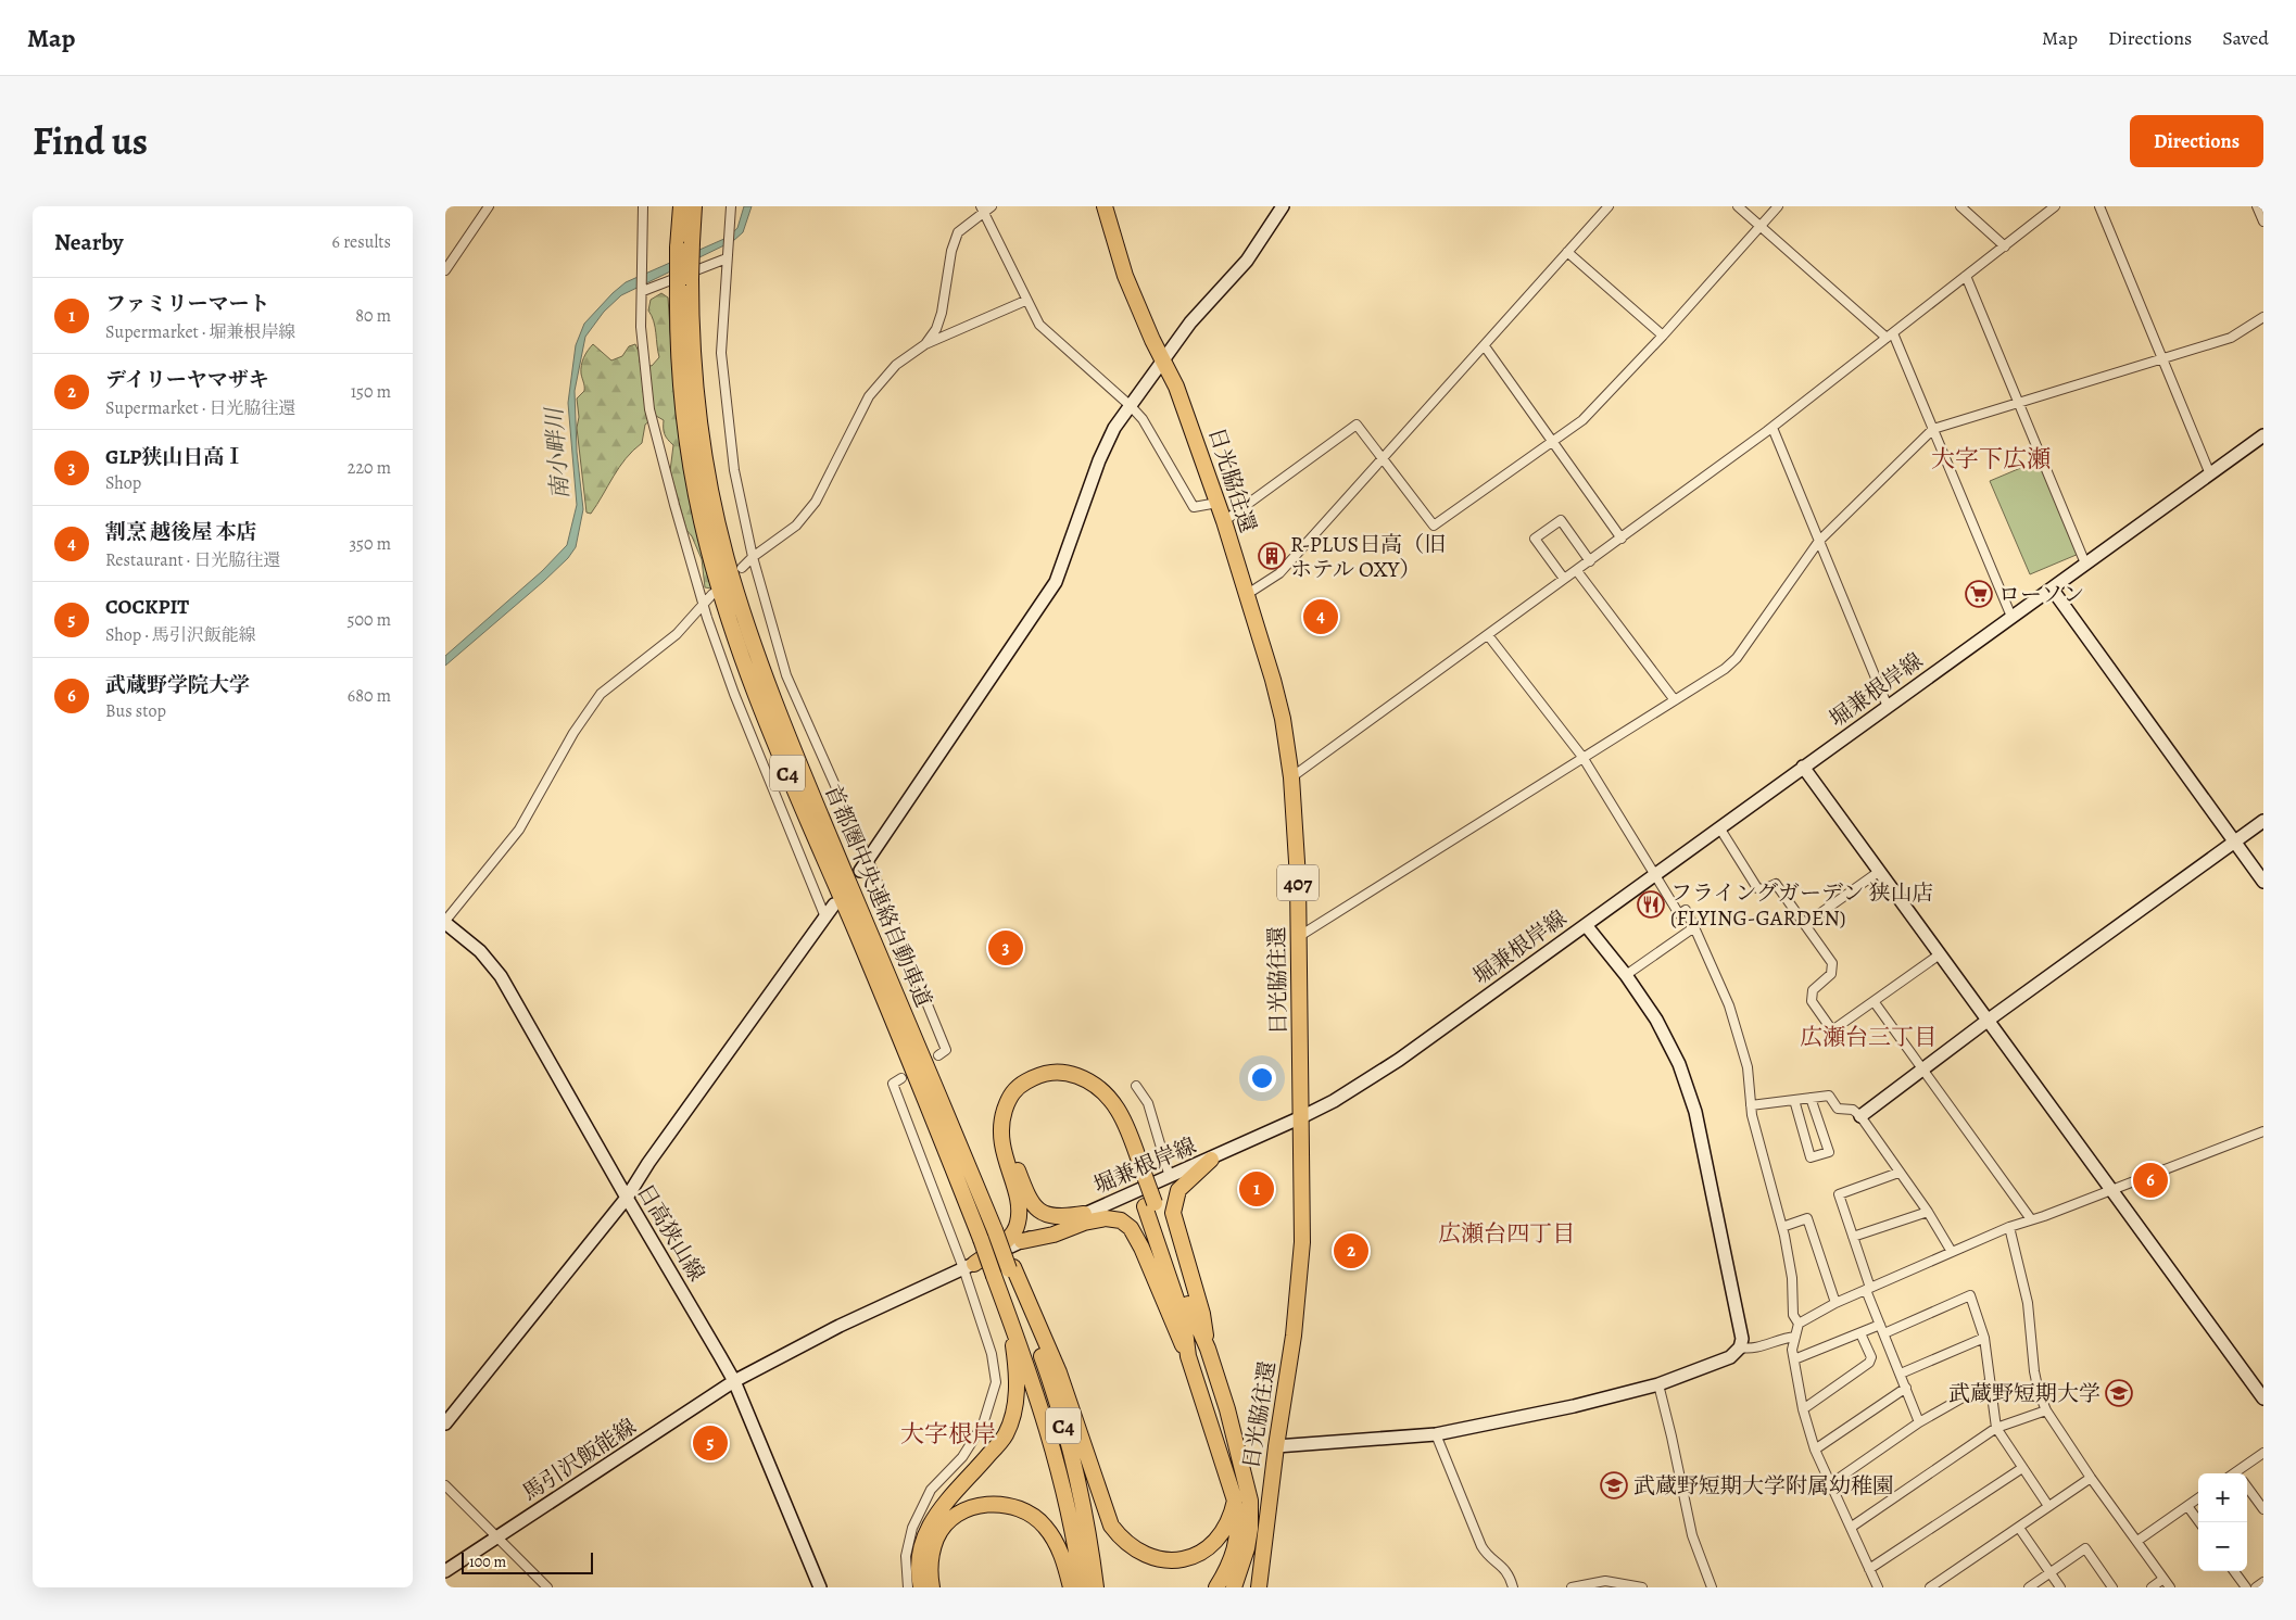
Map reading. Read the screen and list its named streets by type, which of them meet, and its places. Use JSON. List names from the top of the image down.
{
  "streets": {
    "highway": [
      "日光脇往還",
      "C4",
      "407",
      "首都圏中央連絡自動車道"
    ],
    "street": ["堀兼根岸線", "日高狭山線", "馬引沢飯能線"]
  },
  "crossings": [
    ["日光脇往還", "堀兼根岸線"],
    ["堀兼根岸線", "日高狭山線"],
    ["堀兼根岸線", "馬引沢飯能線"],
    ["C4", "首都圏中央連絡自動車道"],
    ["日高狭山線", "馬引沢飯能線"]
  ],
  "districts": [
    "大字下広瀬",
    "広瀬台三丁目",
    "広瀬台四丁目",
    "大字根岸"
  ],
  "water": ["南小畔川"],
  "places": {
    "building": ["R-PLUS日高（旧 ホテル OXY）"],
    "supermarket": ["ローソン"],
    "restaurant": ["フライングガーデン 狭山店 (FLYING-GARDEN)"],
    "school or university": ["武蔵野短期大学", "武蔵野短期大学附属幼稚園"]
  },
  "scale_bar": "100 m",
  "page": {
    "header": "Map",
    "nav": ["Map", "Directions", "Saved"],
    "title": "Find us",
    "buttons": "Directions",
    "heading": ["Nearby", "6 results"],
    "list": [
      {
        "mark": "1",
        "name": "ファミリーマート",
        "note": "Supermarket · 堀兼根岸線",
        "value": "80 m"
      },
      {
        "mark": "2",
        "name": "デイリーヤマザキ",
        "note": "Supermarket · 日光脇往還",
        "value": "150 m"
      },
      {
        "mark": "3",
        "name": "GLP狭山日高Ⅰ",
        "note": "Shop",
        "value": "220 m"
      },
      {
        "mark": "4",
        "name": "割烹 越後屋 本店",
        "note": "Restaurant · 日光脇往還",
        "value": "350 m"
      },
      {
        "mark": "5",
        "name": "COCKPIT",
        "note": "Shop · 馬引沢飯能線",
        "value": "500 m"
      },
      {
        "mark": "6",
        "name": "武蔵野学院大学",
        "note": "Bus stop",
        "value": "680 m"
      }
    ],
    "pins": [
      "4",
      "3",
      "6",
      "1",
      "2",
      "5"
    ],
    "map_buttons": ["+", "−"],
    "scale": "100 m"
  }
}
